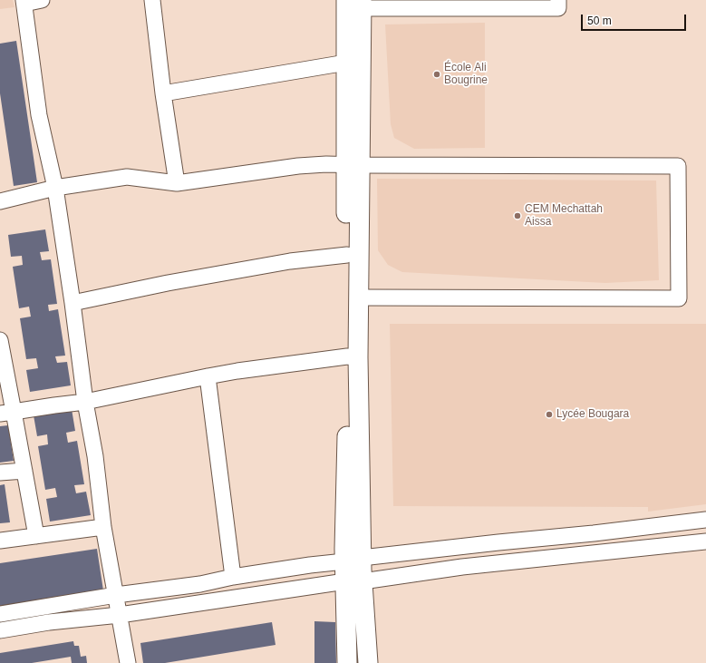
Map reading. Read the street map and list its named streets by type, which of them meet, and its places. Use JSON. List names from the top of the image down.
{
  "places": ["École Ali Bougrine", "CEM Mechattah Aissa", "Lycée Bougara"],
  "scale_bar": "50 m"
}
